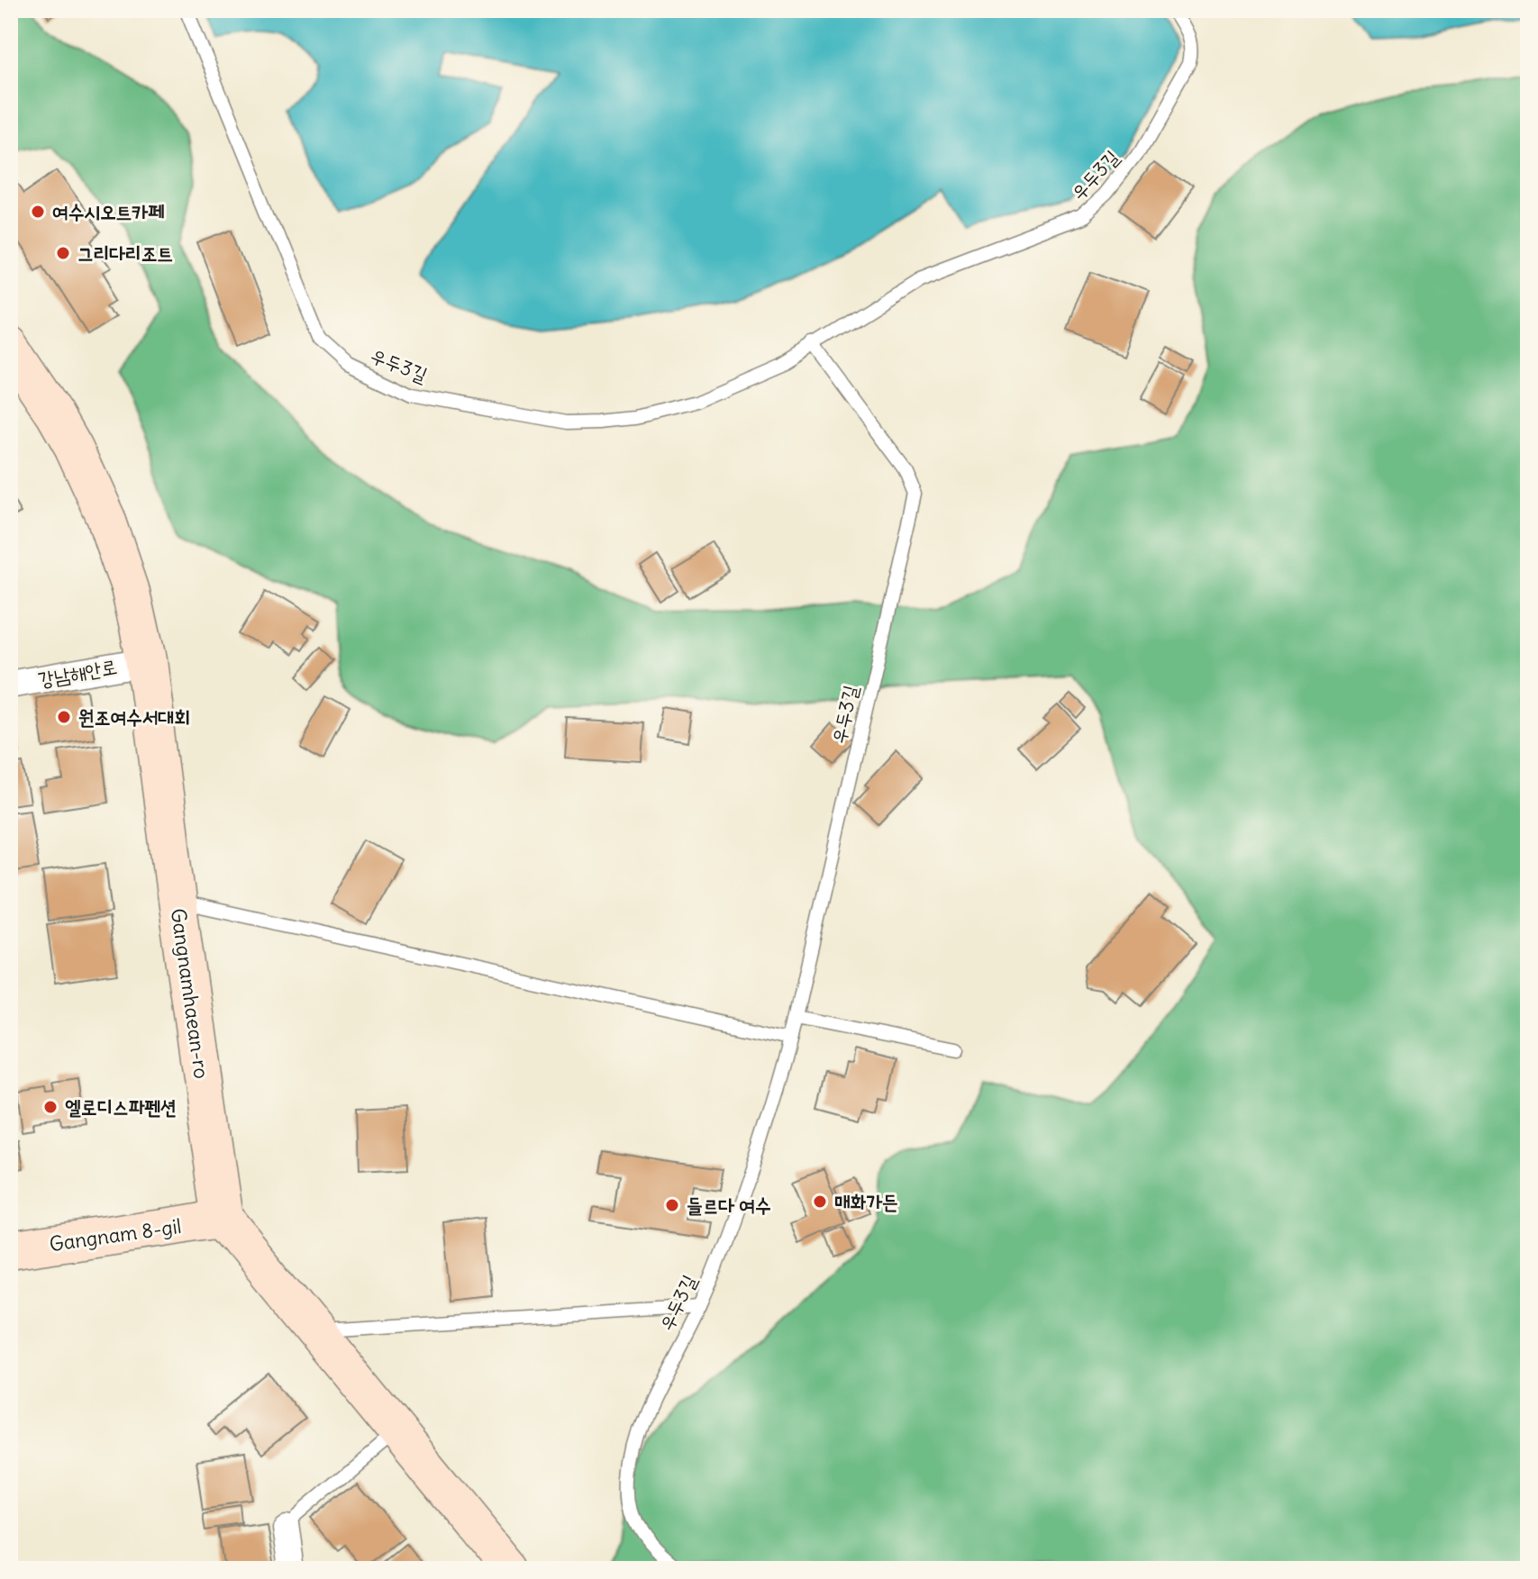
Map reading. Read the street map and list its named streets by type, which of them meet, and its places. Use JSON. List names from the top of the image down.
{
  "streets": {
    "street": ["강남해안로", "Gangnamhaean-ro", "Gangnam 8-gil"],
    "lane": ["우두3길"]
  },
  "crossings": [
    ["강남해안로", "Gangnamhaean-ro"],
    ["Gangnamhaean-ro", "Gangnam 8-gil"]
  ],
  "places": [
    "여수시오트카페",
    "그리다리조트",
    "원조여수서대회",
    "엘로디스파펜션",
    "매화가든",
    "들르다 여수"
  ]
}
